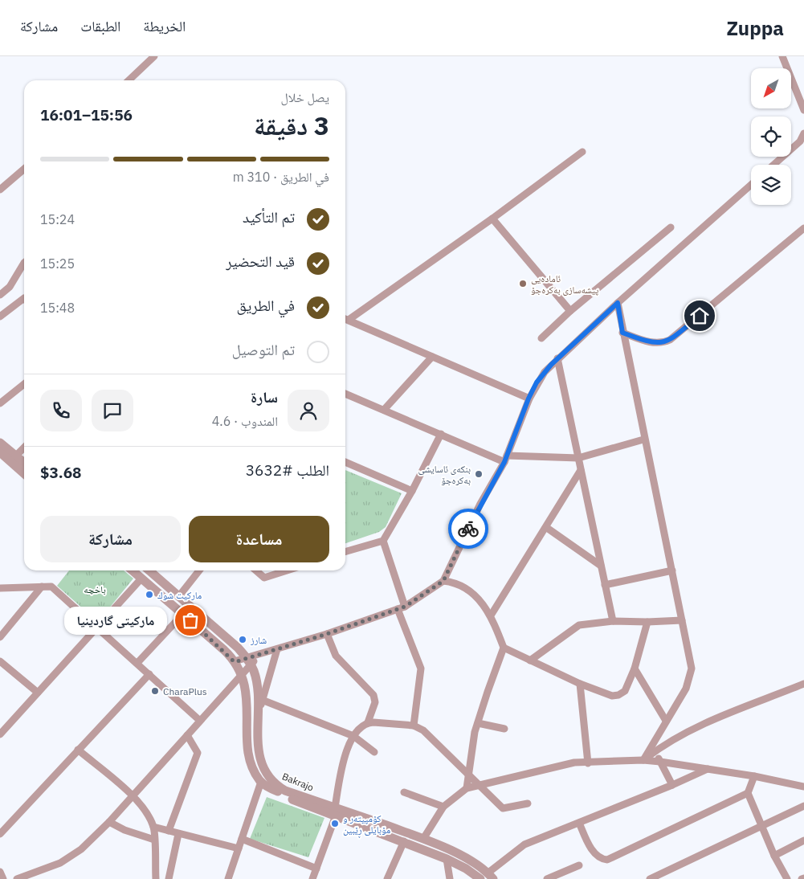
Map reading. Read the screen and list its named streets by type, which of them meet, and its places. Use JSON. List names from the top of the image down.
{
  "streets": {
    "street": ["Bakrajo"]
  },
  "parks": ["باخچە"],
  "places": [
    "ئامادەیی پیشەسازی بەکرەجۆ",
    "بنکەی ئاسایشی بەکرەجۆ",
    "ماركيت شوك",
    "مارکیتی گاردینیا",
    "شارز",
    "CharaPlus",
    "کۆمپیتەر و مۆبایلی ڕێبین"
  ],
  "north": "bottom left",
  "page": {
    "header": "Zuppa",
    "nav": ["الخريطة", "الطبقات", "مشاركة"],
    "heading": ["3 دقيقة", "يصل خلال", "15:56–16:01"],
    "panel": [
      "سارة",
      "المندوب · 4.6",
      "الطلب #3632",
      "$3.68"
    ],
    "bar": "في الطريق · 310 m",
    "list": [
      ["تم التأكيد", "15:24"],
      ["قيد التحضير", "15:25"],
      ["في الطريق", "15:48"],
      "تم التوصيل"
    ],
    "buttons": ["مساعدة", "مشاركة"],
    "bubble": "مارکیتی گاردینیا"
  }
}
